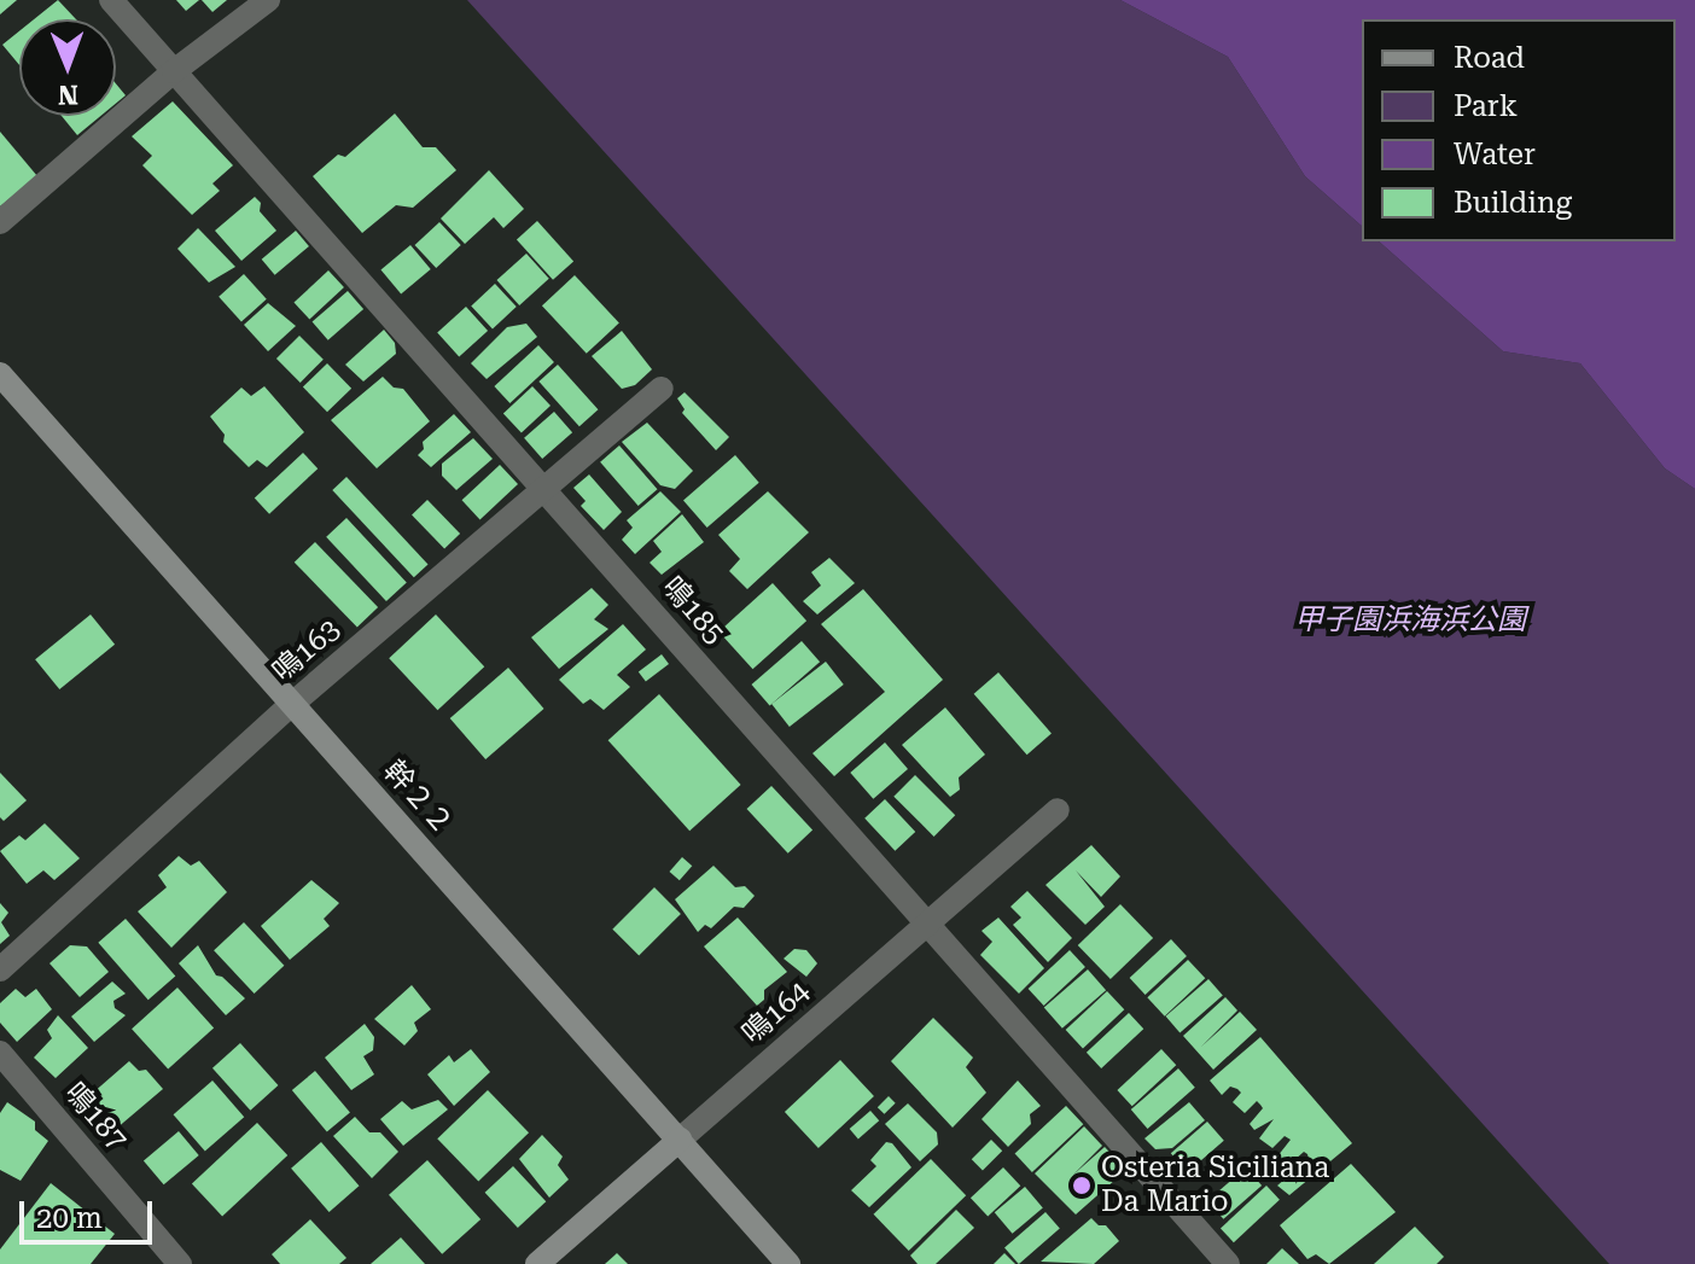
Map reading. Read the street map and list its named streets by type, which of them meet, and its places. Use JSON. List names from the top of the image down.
{
  "streets": {
    "street": [
      "鳴185",
      "鳴163",
      "幹２２",
      "鳴164",
      "鳴187"
    ]
  },
  "crossings": [
    ["鳴185", "鳴163"],
    ["鳴185", "鳴164"],
    ["鳴163", "幹２２"],
    ["幹２２", "鳴164"]
  ],
  "parks": ["甲子園浜海浜公園"],
  "places": ["Osteria Siciliana Da Mario"],
  "legend": [
    "Road",
    "Park",
    "Water",
    "Building"
  ],
  "scale_bar": "20 m",
  "north": "bottom"
}
